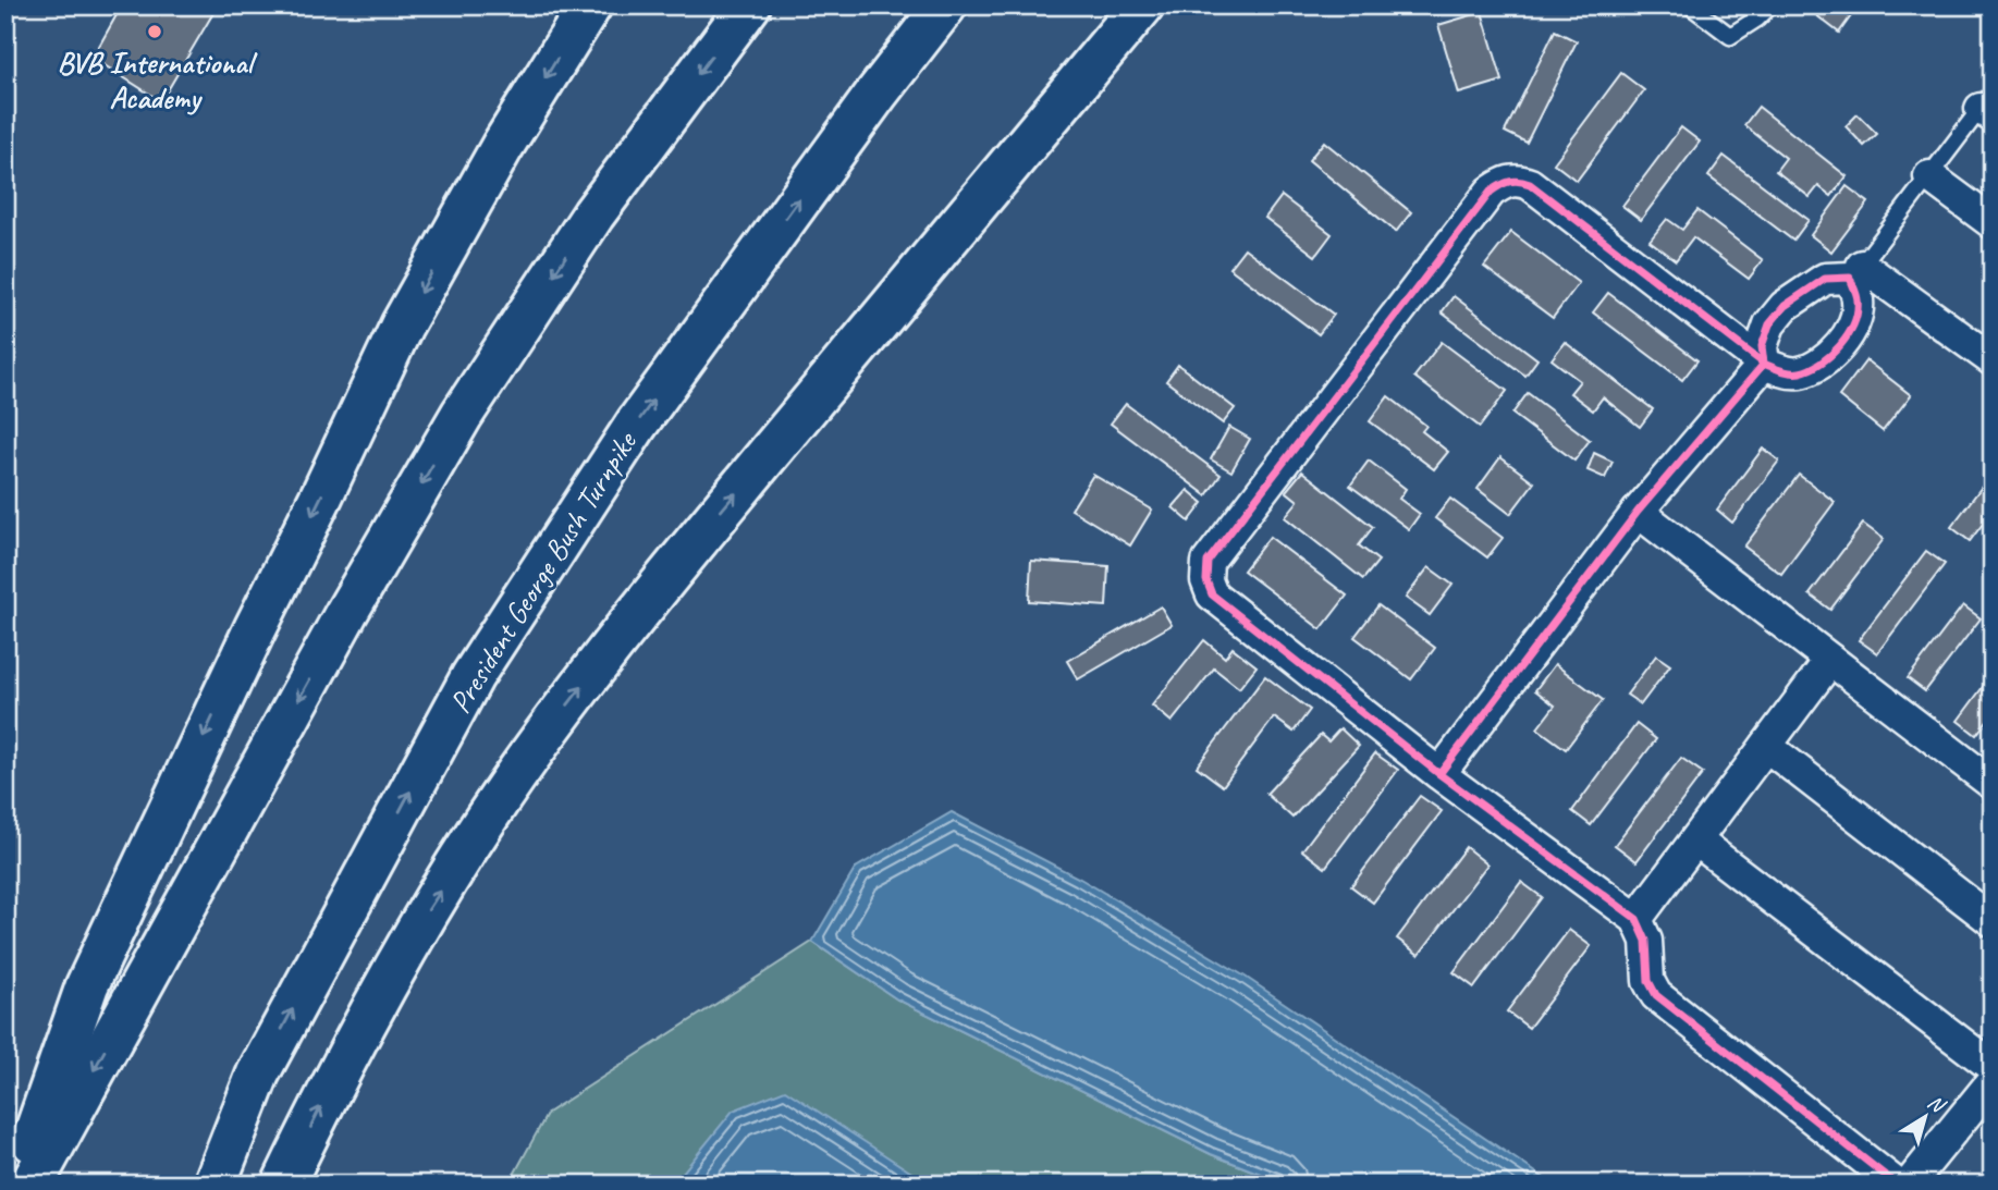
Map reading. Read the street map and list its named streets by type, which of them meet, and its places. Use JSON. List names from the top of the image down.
{
  "streets": {
    "highway": ["President George Bush Turnpike"]
  },
  "places": ["BVB International Academy"],
  "north": "top right"
}
